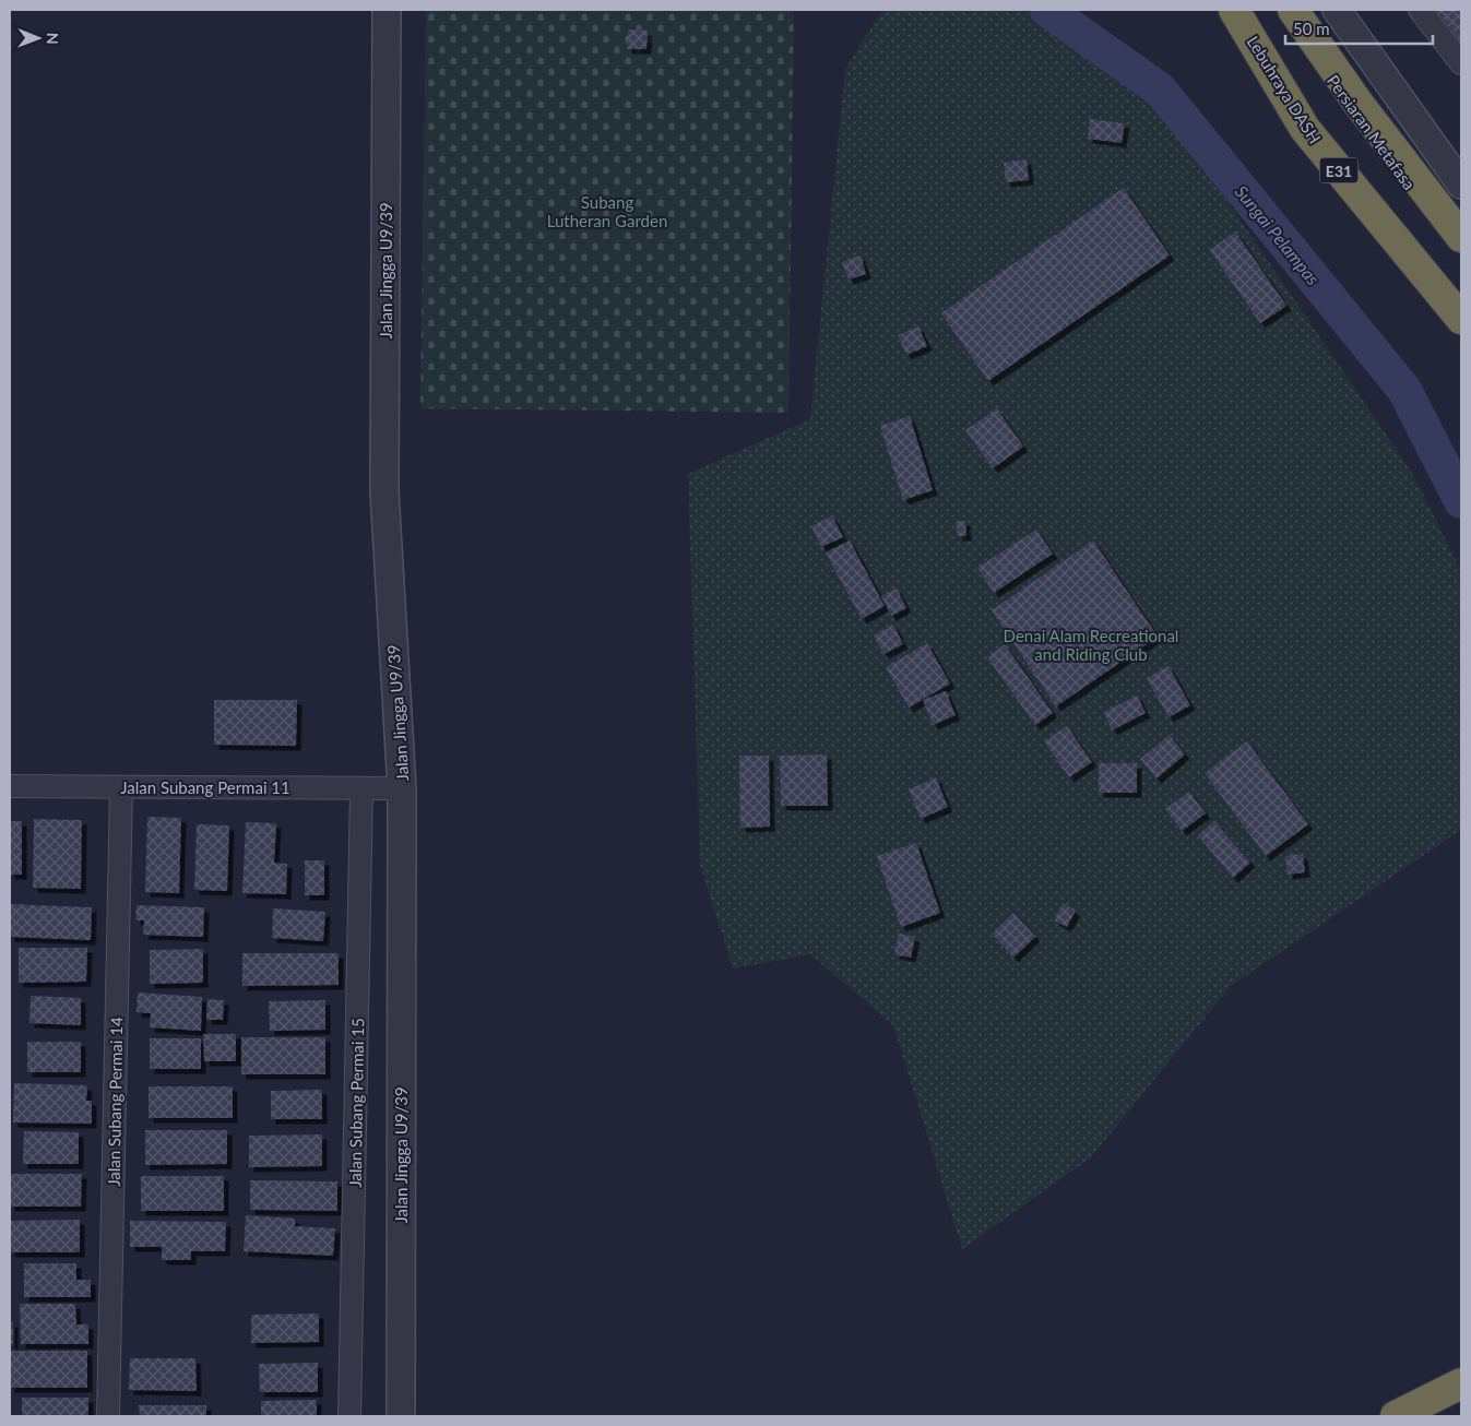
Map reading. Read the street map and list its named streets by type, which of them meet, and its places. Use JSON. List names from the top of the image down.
{
  "streets": {
    "highway": ["Lebuhraya DASH", "E31"],
    "street": [
      "Persiaran Metafasa",
      "Jalan Jingga U9/39",
      "Jalan Subang Permai 11",
      "Jalan Subang Permai 14",
      "Jalan Subang Permai 15"
    ]
  },
  "crossings": [
    ["Jalan Jingga U9/39", "Jalan Subang Permai 11"],
    ["Jalan Subang Permai 11", "Jalan Subang Permai 14"],
    ["Jalan Subang Permai 11", "Jalan Subang Permai 15"]
  ],
  "water": ["Sungai Pelampas"],
  "parks": ["Subang Lutheran Garden", "Denai Alam Recreational and Riding Club"],
  "scale_bar": "50 m",
  "north": "right"
}
